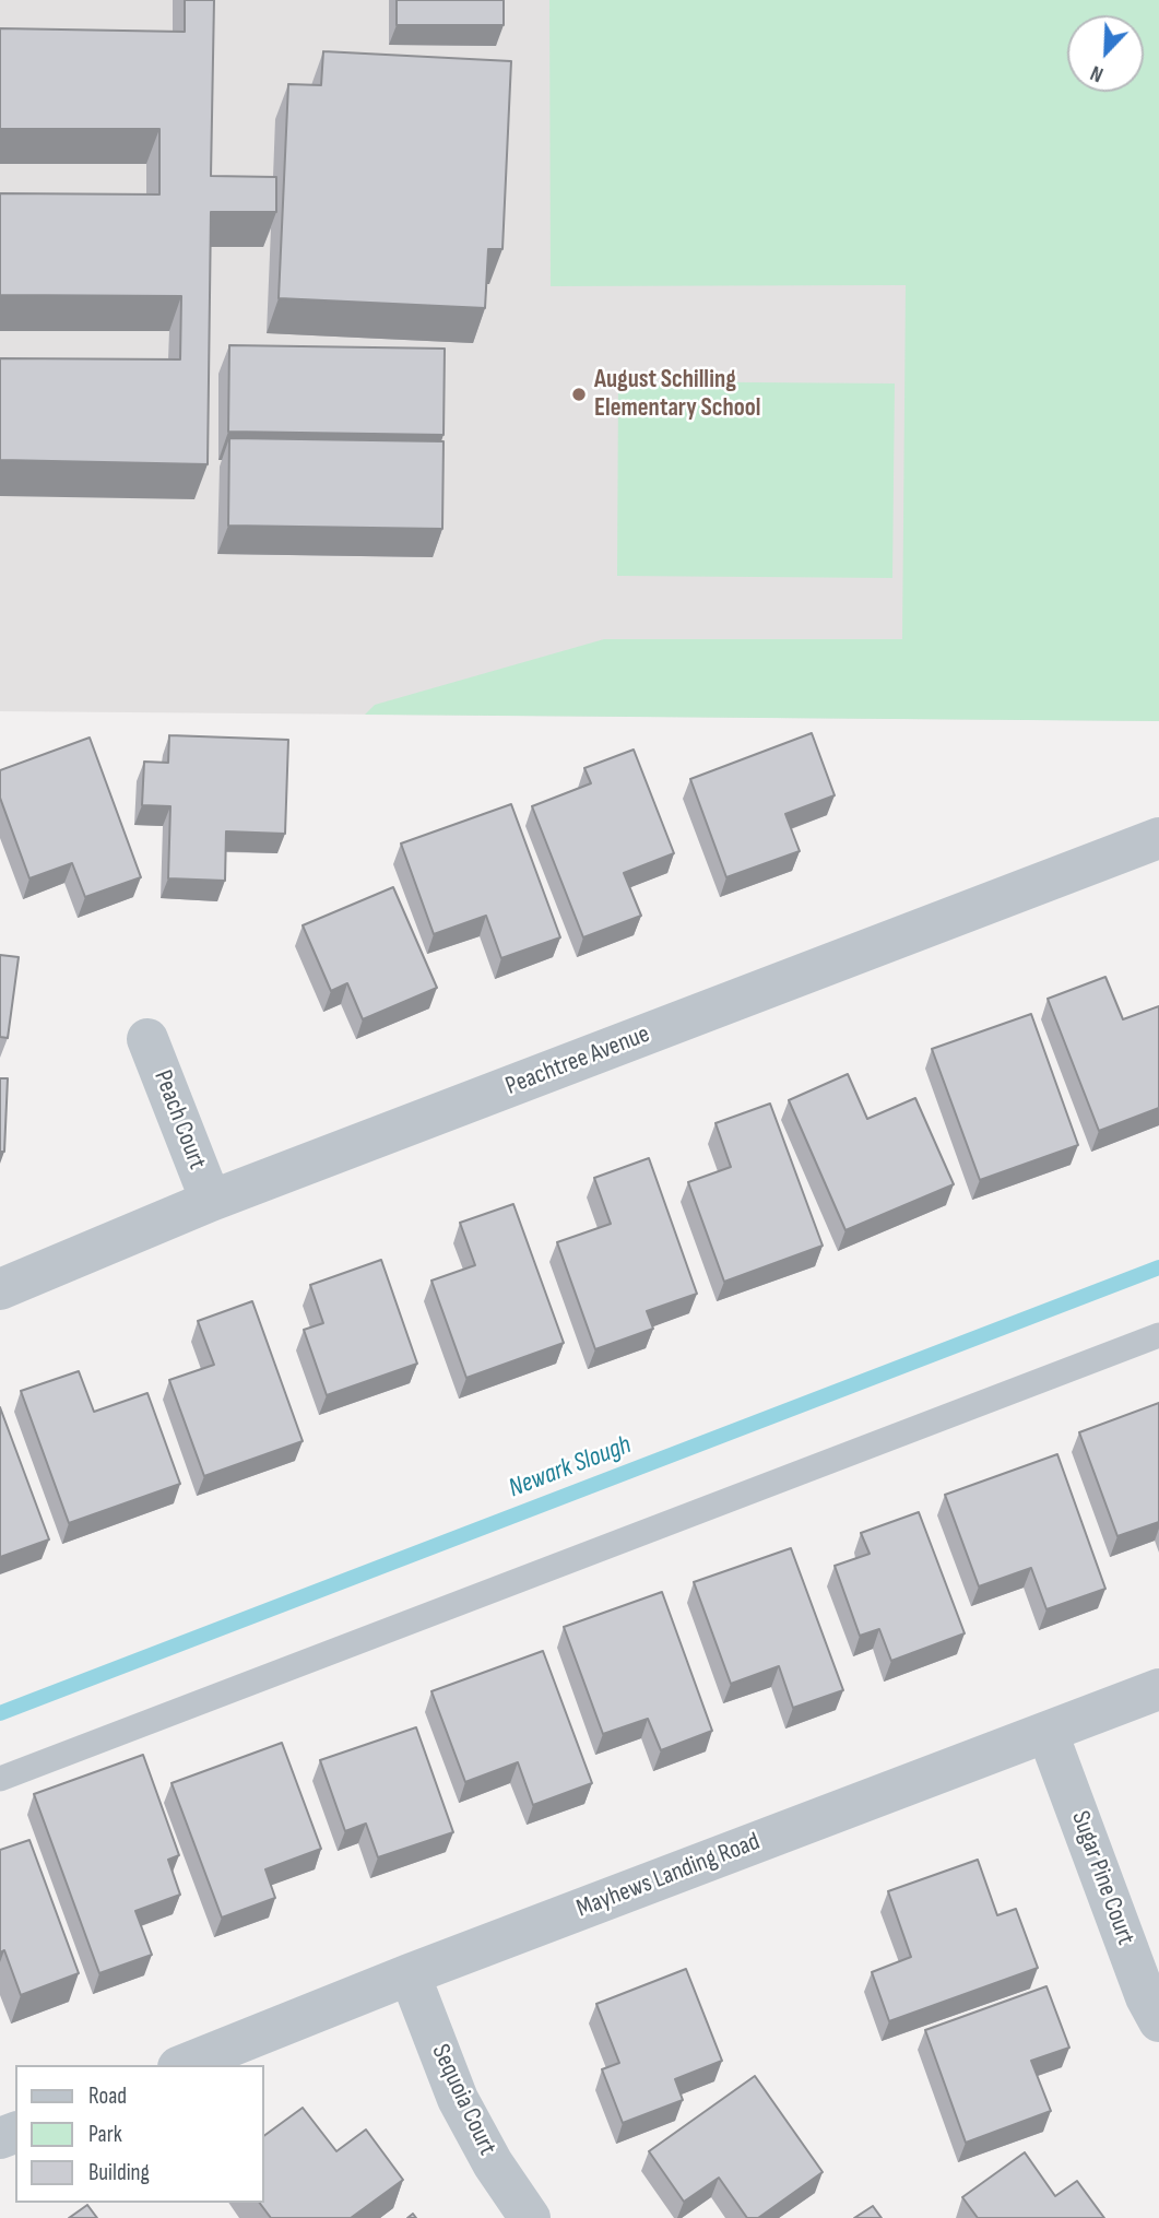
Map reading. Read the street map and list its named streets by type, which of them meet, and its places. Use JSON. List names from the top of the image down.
{
  "streets": {
    "street": [
      "Peachtree Avenue",
      "Peach Court",
      "Mayhews Landing Road",
      "Sugar Pine Court",
      "Sequoia Court"
    ]
  },
  "crossings": [
    ["Peachtree Avenue", "Peach Court"],
    ["Mayhews Landing Road", "Sugar Pine Court"],
    ["Mayhews Landing Road", "Sequoia Court"]
  ],
  "water": ["Newark Slough"],
  "places": ["August Schilling Elementary School"],
  "legend": ["Road", "Park", "Building"],
  "north": "bottom left"
}
